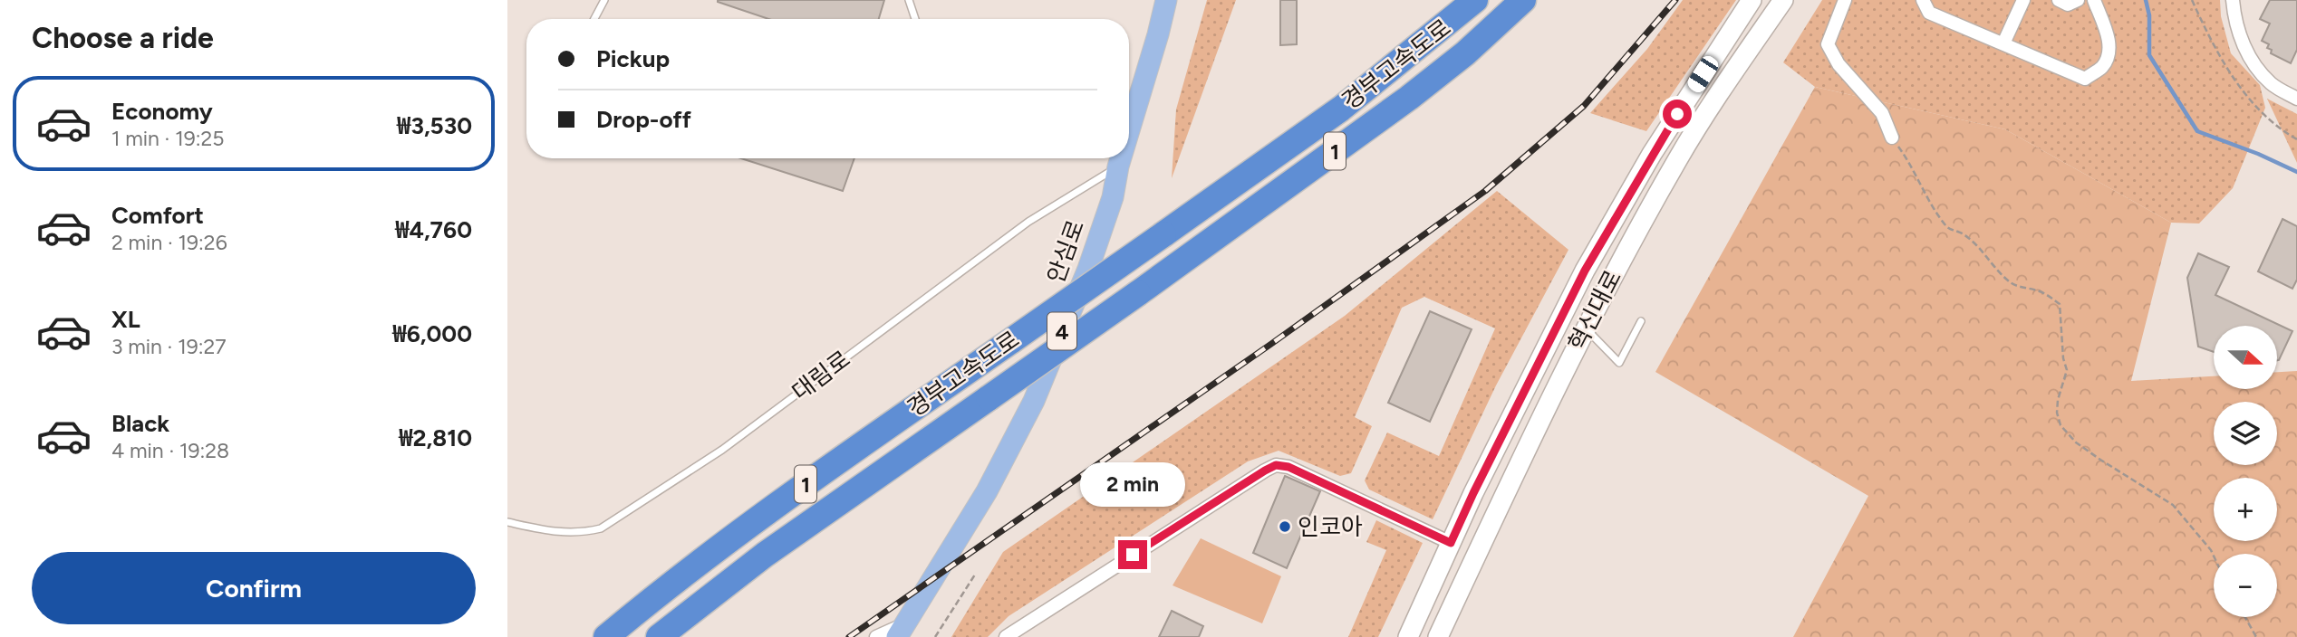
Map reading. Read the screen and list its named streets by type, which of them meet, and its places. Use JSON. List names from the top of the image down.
{
  "streets": {
    "highway": ["경부고속도로", "1"],
    "main road": ["안심로", "혁신대로", "4"],
    "lane": ["대림로"]
  },
  "crossings": [
    ["안심로", "대림로"]
  ],
  "places": ["인코아"],
  "north": "right",
  "page": {
    "heading": "Choose a ride",
    "banner": ["Pickup", "Drop-off"],
    "list": [
      {
        "name": "Economy",
        "note": "1 min · 19:25",
        "value": "₩3,530"
      },
      {
        "name": "Comfort",
        "note": "2 min · 19:26",
        "value": "₩4,760"
      },
      {
        "name": "XL",
        "note": "3 min · 19:27",
        "value": "₩6,000"
      },
      {
        "name": "Black",
        "note": "4 min · 19:28",
        "value": "₩2,810"
      }
    ],
    "map_buttons": ["+", "−"],
    "bubble": "2 min",
    "buttons": "Confirm"
  }
}
